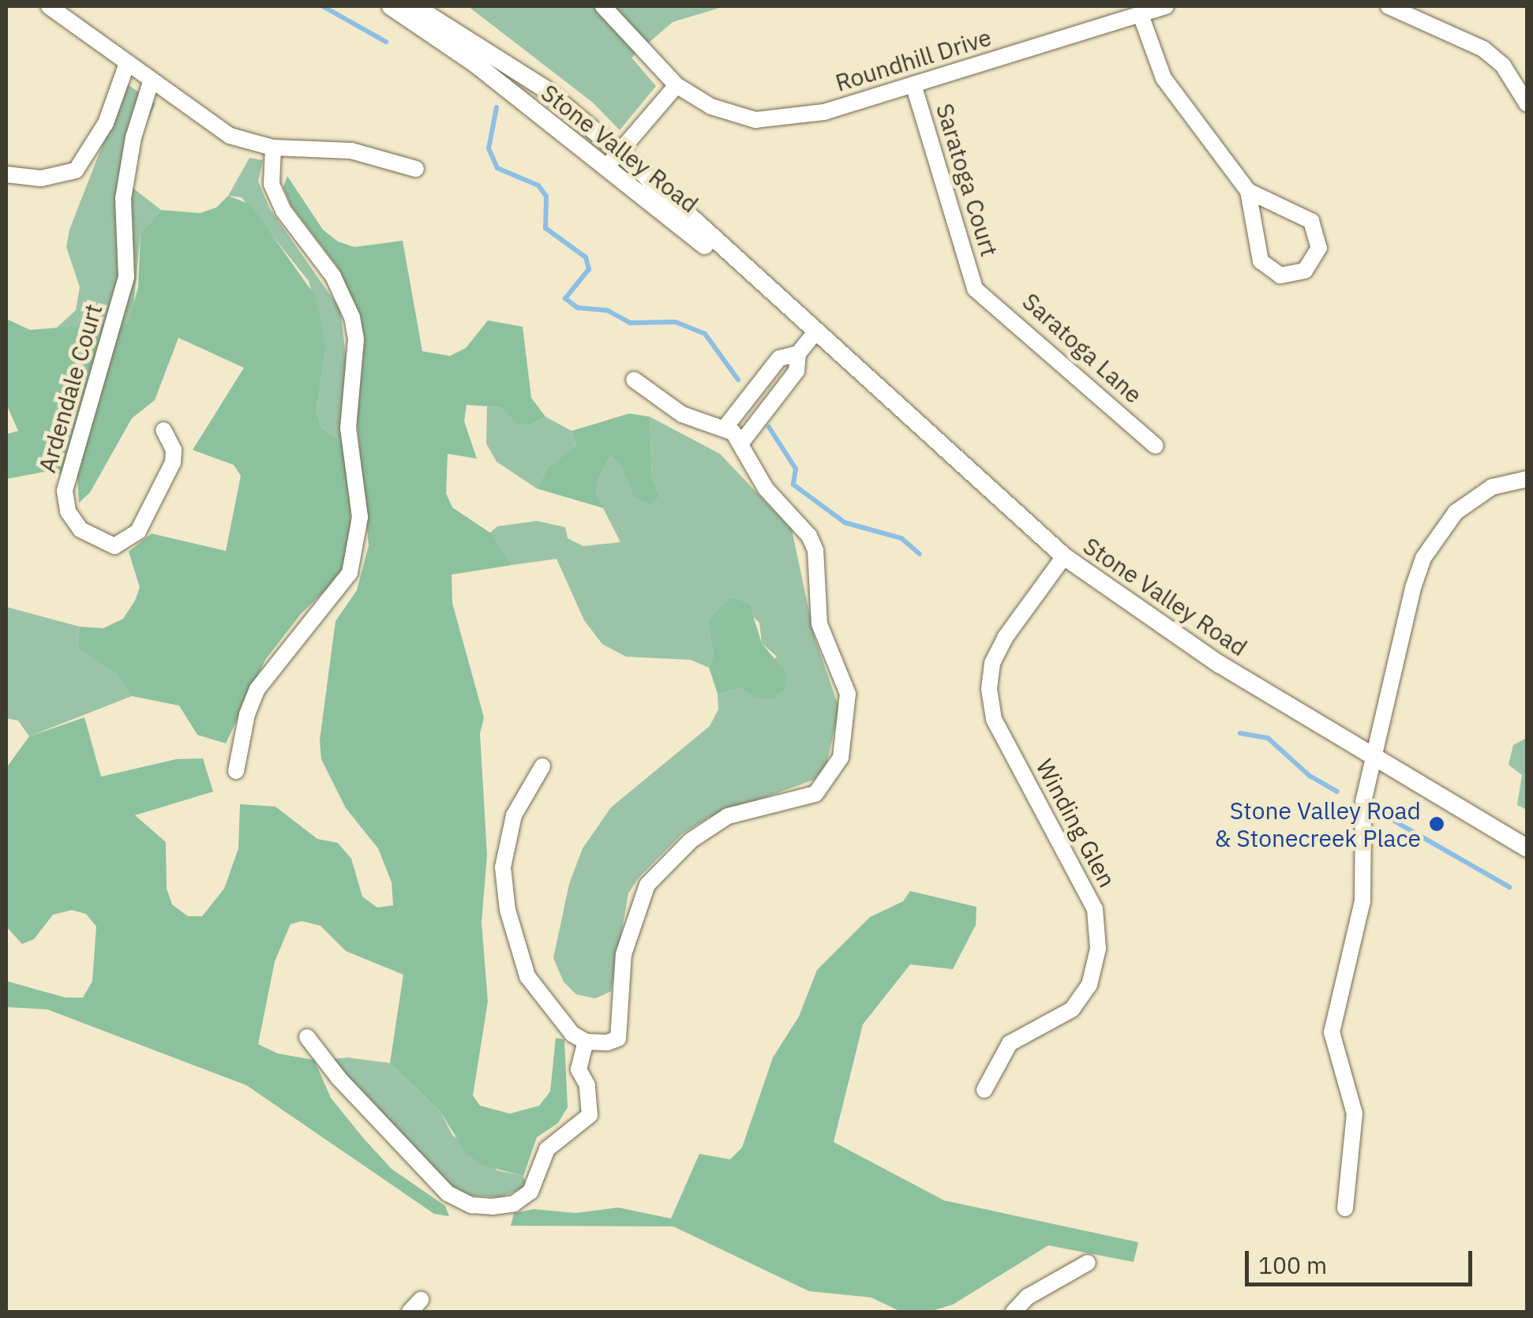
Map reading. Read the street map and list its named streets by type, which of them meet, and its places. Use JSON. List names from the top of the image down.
{
  "streets": {
    "street": [
      "Roundhill Drive",
      "Stone Valley Road",
      "Saratoga Court",
      "Saratoga Lane",
      "Ardendale Court",
      "Winding Glen"
    ]
  },
  "crossings": [
    ["Roundhill Drive", "Saratoga Court"],
    ["Stone Valley Road", "Winding Glen"],
    ["Saratoga Court", "Saratoga Lane"]
  ],
  "places": ["Stone Valley Road & Stonecreek Place"],
  "scale_bar": "100 m"
}
